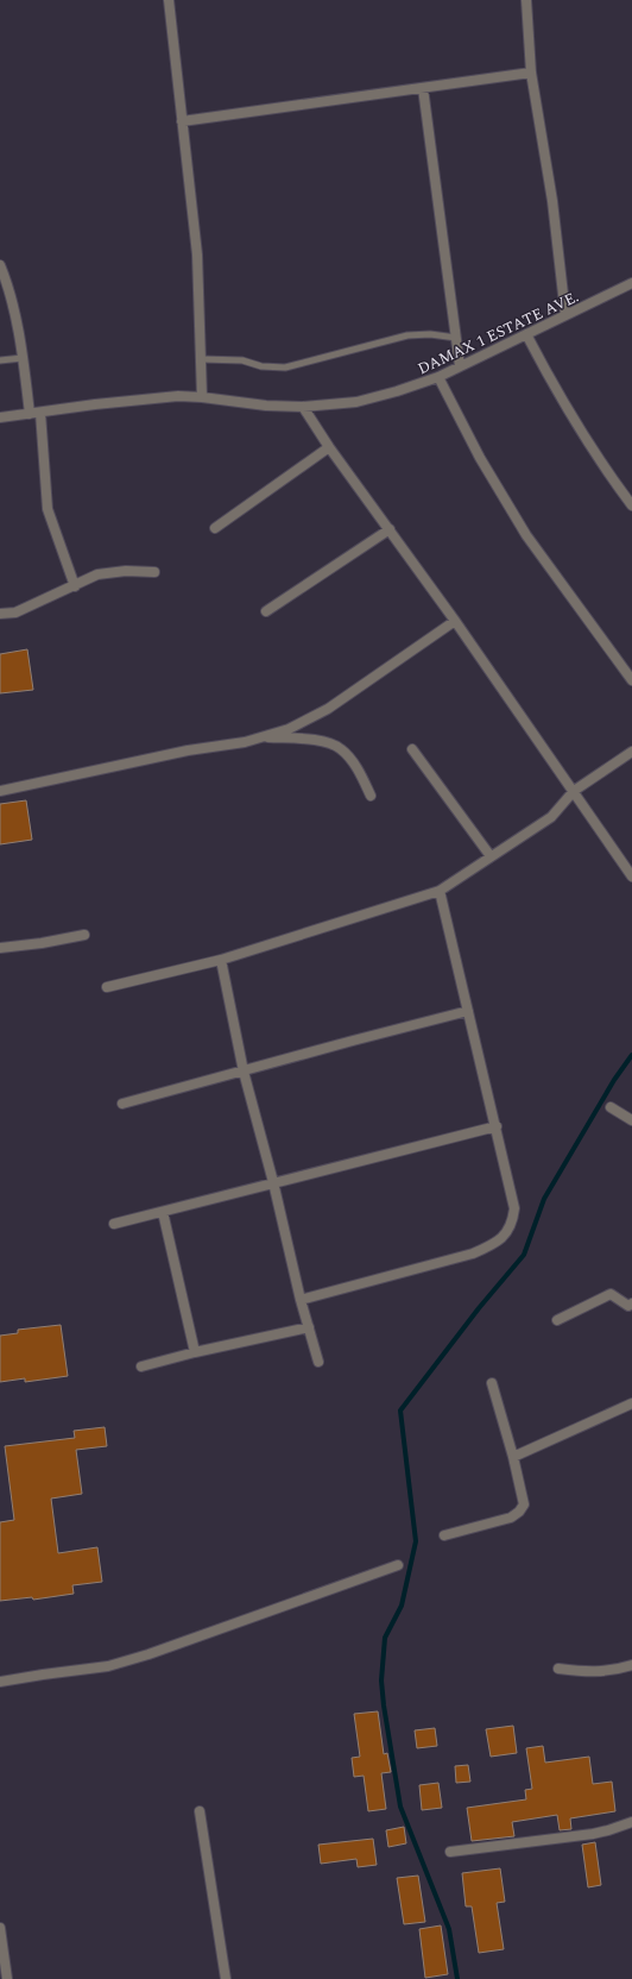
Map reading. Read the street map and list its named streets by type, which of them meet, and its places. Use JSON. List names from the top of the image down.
{
  "streets": {
    "street": ["DAMAX 1 ESTATE AVE."]
  }
}
